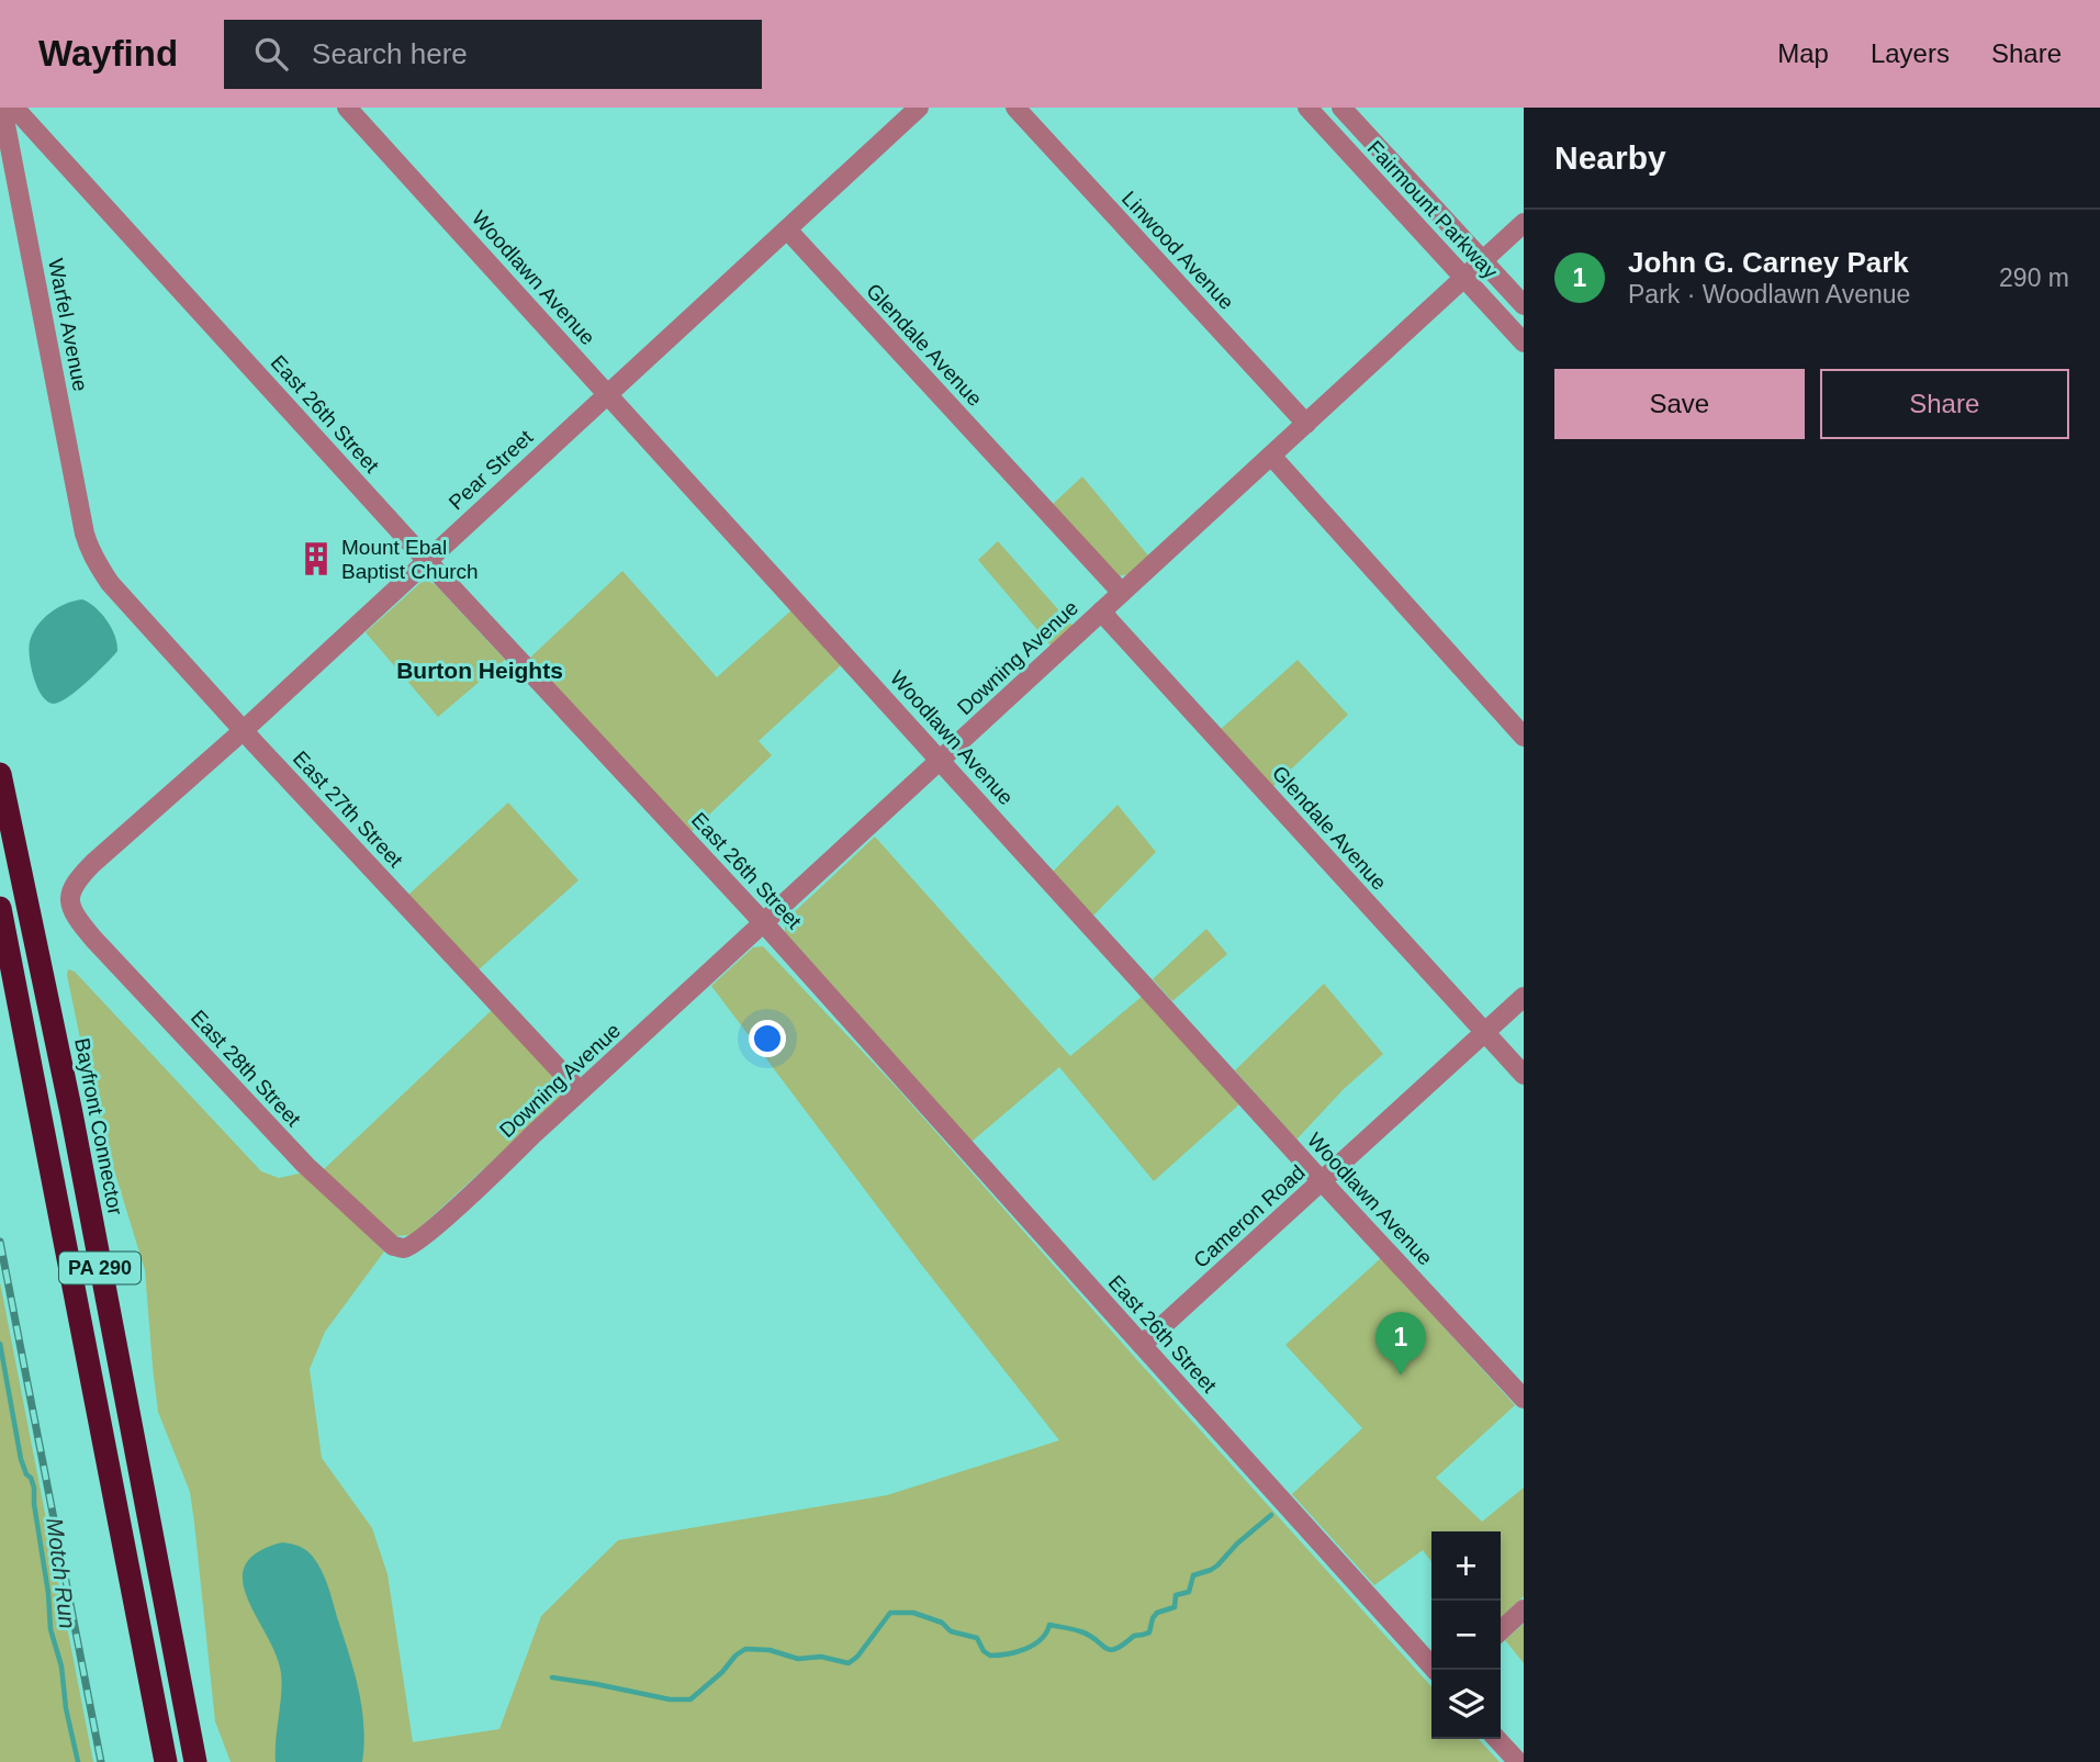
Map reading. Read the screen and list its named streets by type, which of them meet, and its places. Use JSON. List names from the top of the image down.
{
  "streets": {
    "highway": ["Bayfront Connector", "PA 290"],
    "street": [
      "Fairmount Parkway",
      "Linwood Avenue",
      "Woodlawn Avenue",
      "Warfel Avenue",
      "Glendale Avenue",
      "East 26th Street",
      "Pear Street",
      "Downing Avenue",
      "East 27th Street",
      "East 28th Street",
      "Cameron Road"
    ]
  },
  "crossings": [
    ["Fairmount Parkway", "Downing Avenue"],
    ["Linwood Avenue", "Downing Avenue"],
    ["Woodlawn Avenue", "Pear Street"],
    ["Woodlawn Avenue", "Downing Avenue"],
    ["Woodlawn Avenue", "Cameron Road"],
    ["Warfel Avenue", "East 27th Street"],
    ["Glendale Avenue", "Pear Street"],
    ["Glendale Avenue", "Downing Avenue"],
    ["Glendale Avenue", "Cameron Road"],
    ["East 26th Street", "Pear Street"],
    ["East 26th Street", "Downing Avenue"],
    ["East 26th Street", "Cameron Road"],
    ["Pear Street", "East 27th Street"],
    ["Pear Street", "East 28th Street"],
    ["Downing Avenue", "East 27th Street"],
    ["Downing Avenue", "East 28th Street"]
  ],
  "districts": ["Burton Heights"],
  "water": ["Motch Run"],
  "places": {
    "building": ["Mount Ebal Baptist Church"]
  },
  "page": {
    "header": "Wayfind",
    "search": "Search here",
    "nav": ["Map", "Layers", "Share"],
    "heading": "Nearby",
    "list": [
      {
        "mark": "1",
        "name": "John G. Carney Park",
        "note": "Park · Woodlawn Avenue",
        "value": "290 m"
      }
    ],
    "buttons": ["Save", "Share"],
    "pins": "1",
    "map_buttons": ["+", "−"]
  }
}
